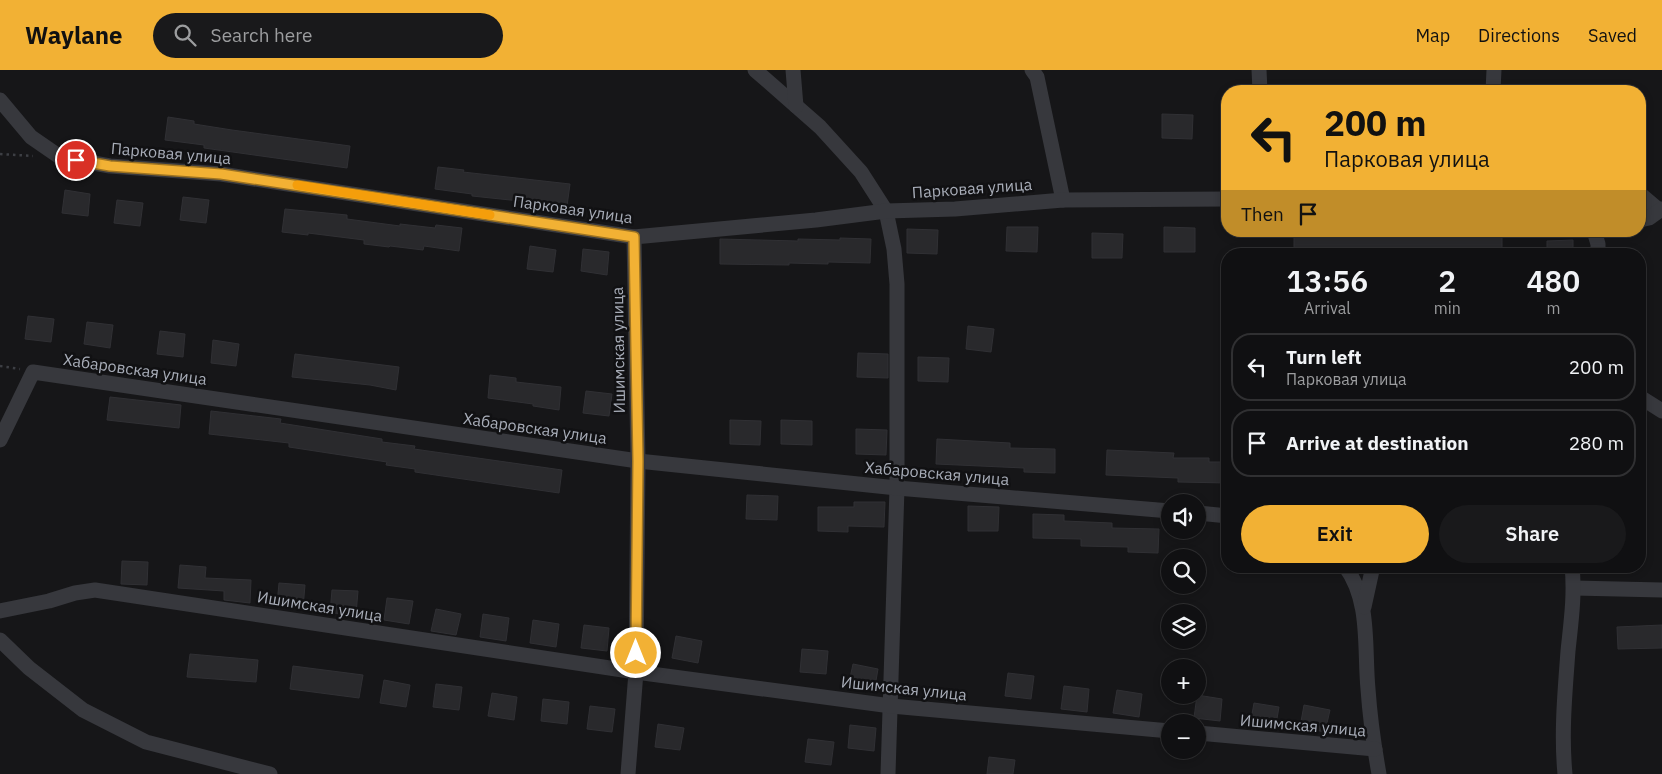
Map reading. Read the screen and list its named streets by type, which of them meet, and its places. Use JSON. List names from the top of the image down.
{
  "streets": {
    "street": ["Парковая улица", "Ишимская улица", "Хабаровская улица"]
  },
  "crossings": [
    ["Парковая улица", "Ишимская улица"],
    ["Ишимская улица", "Хабаровская улица"]
  ],
  "page": {
    "header": "Waylane",
    "search": "Search here",
    "nav": ["Map", "Directions", "Saved"],
    "turn": ["200 m", "Парковая улица"],
    "then": "Then",
    "eta": [
      "13:56",
      "Arrival",
      "2",
      "min",
      "480",
      "m"
    ],
    "list": [
      {
        "name": "Turn left",
        "note": "Парковая улица",
        "value": "200 m"
      },
      {
        "name": "Arrive at destination",
        "value": "280 m"
      }
    ],
    "map_buttons": ["+", "−"],
    "buttons": ["Exit", "Share"]
  }
}
